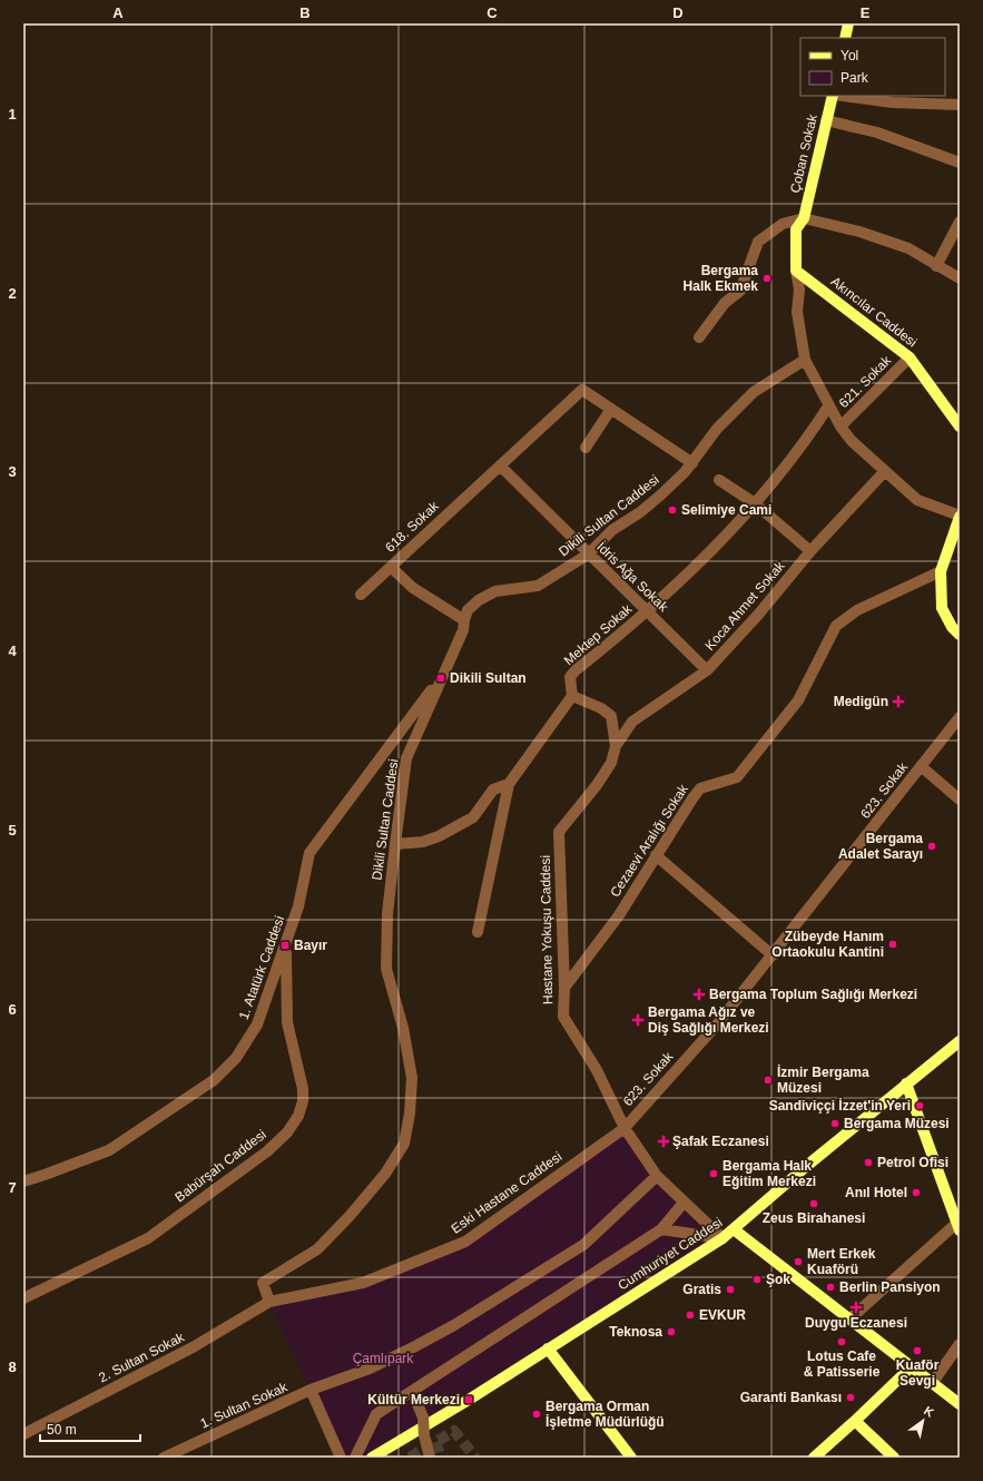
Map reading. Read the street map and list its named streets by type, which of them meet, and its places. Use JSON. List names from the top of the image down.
{
  "streets": {
    "main road": ["Çoban Sokak", "Akıncılar Caddesi", "Cumhuriyet Caddesi"],
    "street": [
      "621. Sokak",
      "Dikili Sultan Caddesi",
      "618. Sokak",
      "İdris Ağa Sokak",
      "Koca Ahmet Sokak",
      "Mektep Sokak",
      "623. Sokak",
      "Cezaevi Aralığı Sokak",
      "Hastane Yokuşu Caddesi",
      "1. Atatürk Caddesi",
      "Babürşah Caddesi",
      "Eski Hastane Caddesi",
      "2. Sultan Sokak",
      "1. Sultan Sokak"
    ]
  },
  "crossings": [
    ["Akıncılar Caddesi", "621. Sokak"],
    ["Dikili Sultan Caddesi", "618. Sokak"],
    ["Dikili Sultan Caddesi", "İdris Ağa Sokak"],
    ["Dikili Sultan Caddesi", "1. Atatürk Caddesi"],
    ["Dikili Sultan Caddesi", "Eski Hastane Caddesi"],
    ["Dikili Sultan Caddesi", "2. Sultan Sokak"],
    ["618. Sokak", "İdris Ağa Sokak"],
    ["İdris Ağa Sokak", "Koca Ahmet Sokak"],
    ["İdris Ağa Sokak", "Mektep Sokak"],
    ["Koca Ahmet Sokak", "Hastane Yokuşu Caddesi"],
    ["623. Sokak", "Hastane Yokuşu Caddesi"],
    ["623. Sokak", "Eski Hastane Caddesi"],
    ["Cezaevi Aralığı Sokak", "Hastane Yokuşu Caddesi"],
    ["Hastane Yokuşu Caddesi", "Eski Hastane Caddesi"],
    ["Hastane Yokuşu Caddesi", "Cumhuriyet Caddesi"],
    ["1. Atatürk Caddesi", "Babürşah Caddesi"],
    ["Eski Hastane Caddesi", "2. Sultan Sokak"]
  ],
  "parks": ["Çamlıpark"],
  "places": {
    "other": [
      "Bergama Halk Ekmek",
      "Selimiye Cami",
      "Bergama Adalet Sarayı",
      "Zübeyde Hanım Ortaokulu Kantini",
      "İzmir Bergama Müzesi",
      "Sandiviççi İzzet'in Yeri",
      "Bergama Müzesi",
      "Petrol Ofisi",
      "Bergama Halk Eğitim Merkezi",
      "Anıl Hotel",
      "Zeus Birahanesi",
      "Mert Erkek Kuaförü",
      "Şok",
      "Berlin Pansiyon",
      "Gratis",
      "EVKUR",
      "Teknosa",
      "Lotus Cafe & Patisserie",
      "Kuaför Sevgi",
      "Garanti Bankası",
      "Bergama Orman İşletme Müdürlüğü"
    ],
    "transit": ["Dikili Sultan", "Bayır", "Kültür Merkezi"],
    "health": [
      "Medigün",
      "Bergama Toplum Sağlığı Merkezi",
      "Bergama Ağız ve Diş Sağlığı Merkezi",
      "Şafak Eczanesi",
      "Duygu Eczanesi"
    ]
  },
  "legend": ["Yol", "Park"],
  "scale_bar": "50 m",
  "north": "top right",
  "grid": {
    "columns": [
      "A",
      "B",
      "C",
      "D",
      "E"
    ],
    "rows": [
      "1",
      "2",
      "3",
      "4",
      "5",
      "6",
      "7",
      "8"
    ]
  }
}
